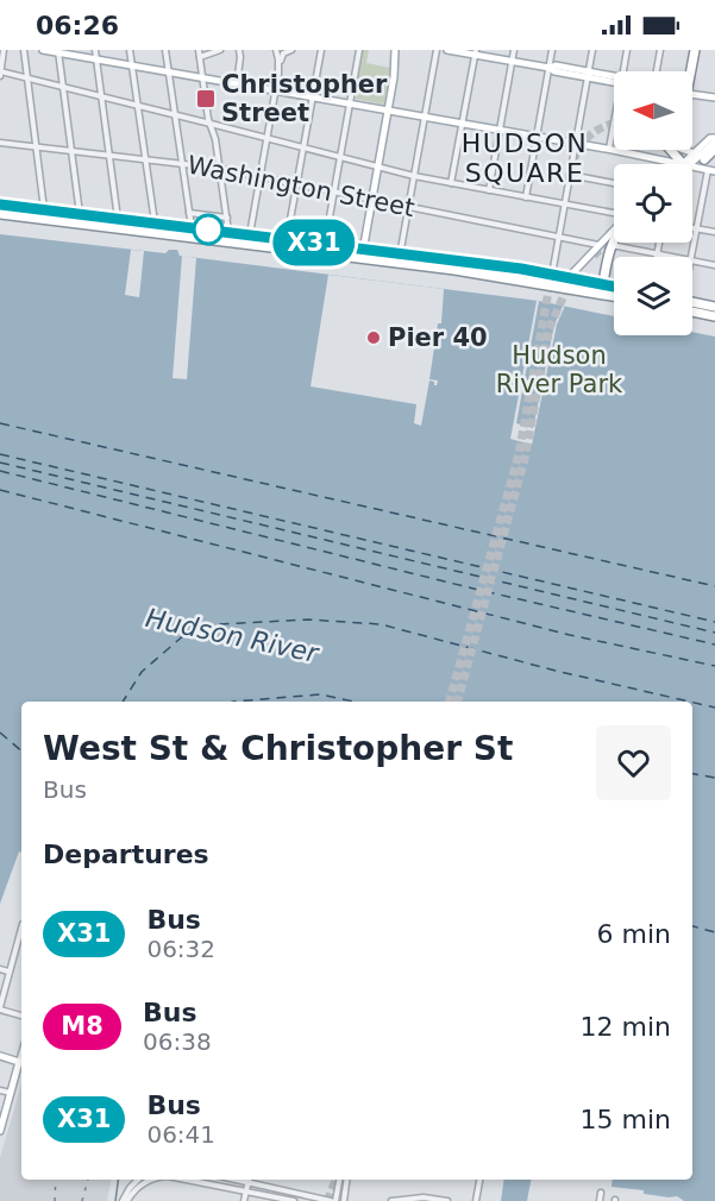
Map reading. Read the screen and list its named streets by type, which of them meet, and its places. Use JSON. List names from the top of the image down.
{
  "streets": {
    "street": ["Washington Street"]
  },
  "districts": ["HUDSON SQUARE"],
  "water": ["Hudson River"],
  "parks": ["Hudson River Park"],
  "places": {
    "transit": ["Christopher Street"],
    "other": ["Pier 40"]
  },
  "lines": ["bus line X31"],
  "north": "left",
  "page": {
    "status": "06:26",
    "on_map": "X31",
    "heading": [
      ["West St & Christopher St", "Bus"],
      "Departures"
    ],
    "list": [
      {
        "mark": "X31",
        "name": "Bus",
        "note": "06:32",
        "value": "6 min"
      },
      {
        "mark": "M8",
        "name": "Bus",
        "note": "06:38",
        "value": "12 min"
      },
      {
        "mark": "X31",
        "name": "Bus",
        "note": "06:41",
        "value": "15 min"
      }
    ]
  }
}
